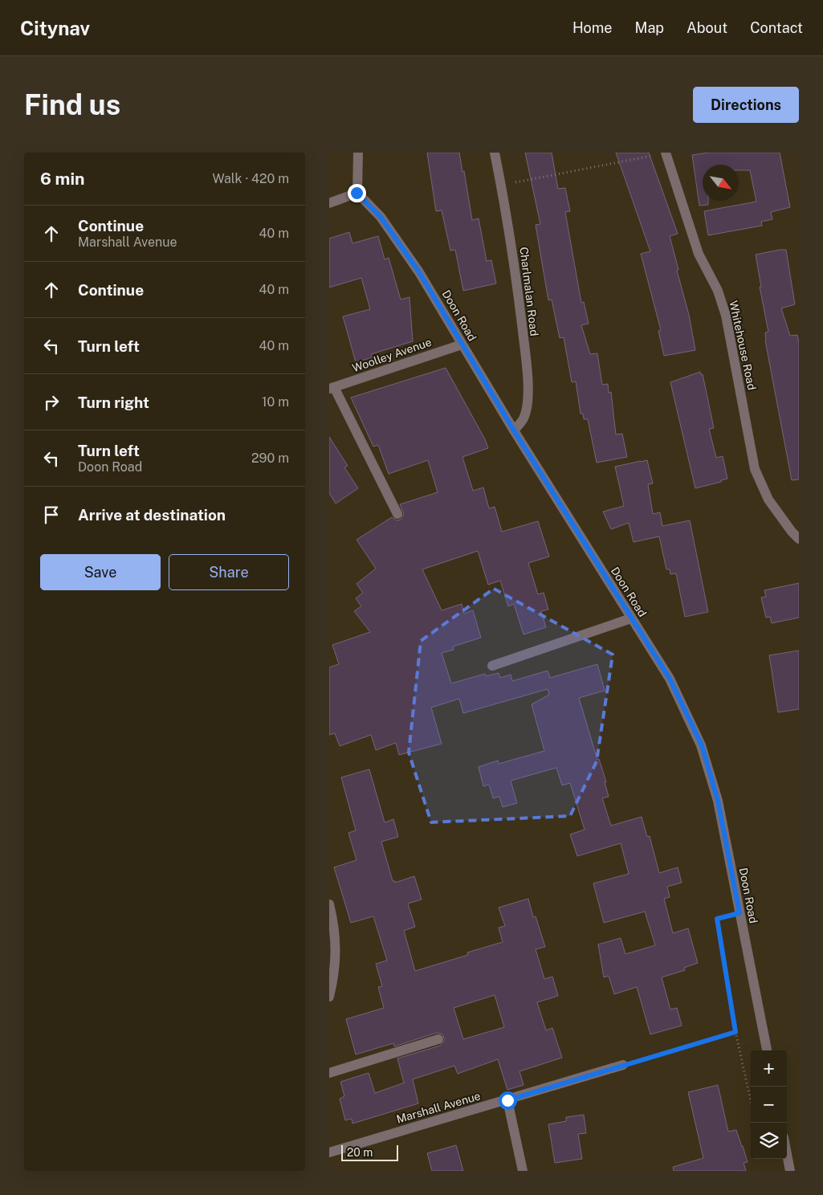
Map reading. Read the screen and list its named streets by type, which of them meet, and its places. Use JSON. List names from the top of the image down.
{
  "streets": {
    "street": [
      "Charlmalan Road",
      "Doon Road",
      "Whitehouse Road",
      "Woolley Avenue",
      "Marshall Avenue"
    ]
  },
  "crossings": [
    ["Charlmalan Road", "Doon Road"],
    ["Doon Road", "Woolley Avenue"]
  ],
  "scale_bar": "20 m",
  "north": "bottom right",
  "page": {
    "header": "Citynav",
    "nav": [
      "Home",
      "Map",
      "About",
      "Contact"
    ],
    "buttons": [
      "Directions",
      ["Save", "Share"]
    ],
    "title": "Find us",
    "heading": ["6 min", "Walk · 420 m"],
    "list": [
      ["Continue", "Marshall Avenue", "40 m"],
      ["Continue", "40 m"],
      ["Turn left", "40 m"],
      ["Turn right", "10 m"],
      ["Turn left", "Doon Road", "290 m"],
      "Arrive at destination"
    ],
    "map_buttons": ["+", "−"],
    "scale": "20 m"
  }
}
